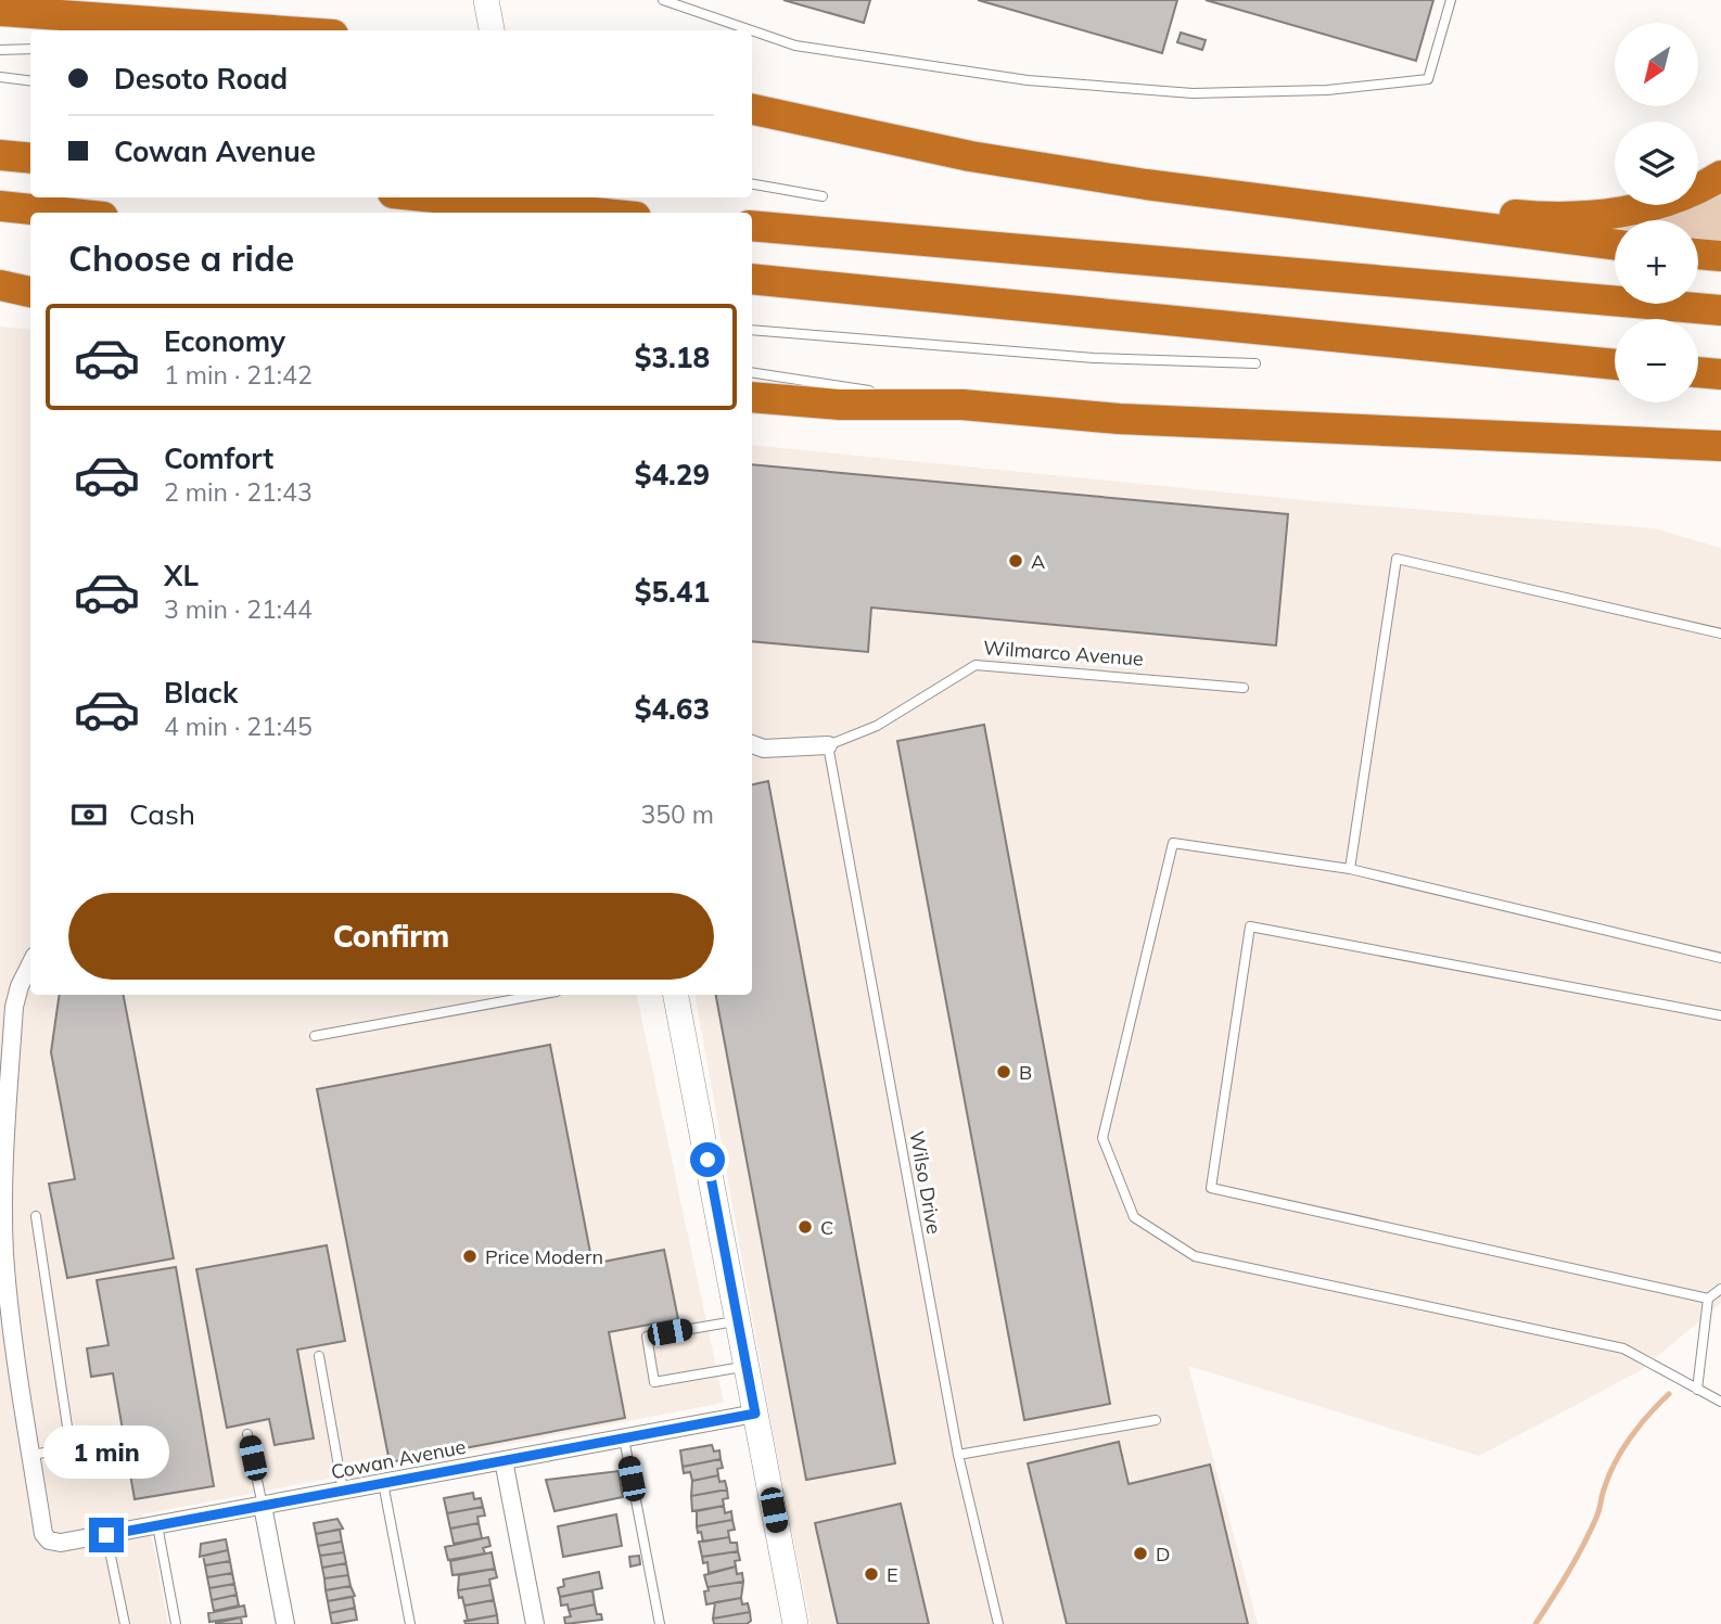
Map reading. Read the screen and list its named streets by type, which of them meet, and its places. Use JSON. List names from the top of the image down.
{
  "streets": {
    "street": ["Wilmarco Avenue", "Cowan Avenue"],
    "lane": ["Wilso Drive"]
  },
  "crossings": [
    ["Wilmarco Avenue", "Wilso Drive"]
  ],
  "places": [
    "A",
    "B",
    "C",
    "Price Modern",
    "D",
    "E"
  ],
  "north": "bottom left",
  "page": {
    "map_buttons": ["+", "−"],
    "banner": ["Desoto Road", "Cowan Avenue"],
    "heading": "Choose a ride",
    "list": [
      {
        "name": "Economy",
        "note": "1 min · 21:42",
        "value": "$3.18"
      },
      {
        "name": "Comfort",
        "note": "2 min · 21:43",
        "value": "$4.29"
      },
      {
        "name": "XL",
        "note": "3 min · 21:44",
        "value": "$5.41"
      },
      {
        "name": "Black",
        "note": "4 min · 21:45",
        "value": "$4.63"
      }
    ],
    "pay": ["Cash", "350 m"],
    "buttons": "Confirm",
    "bubble": "1 min"
  }
}
